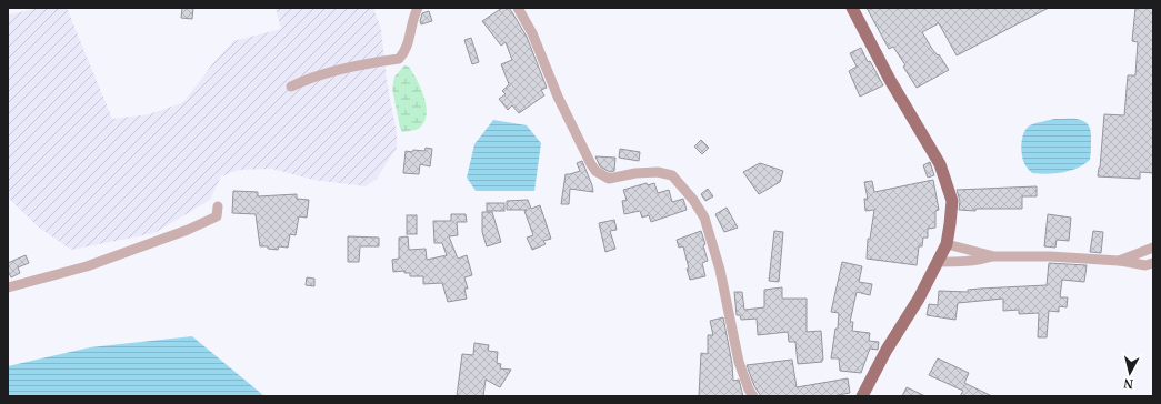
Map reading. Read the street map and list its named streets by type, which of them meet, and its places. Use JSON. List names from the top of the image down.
{
  "north": "bottom"
}
